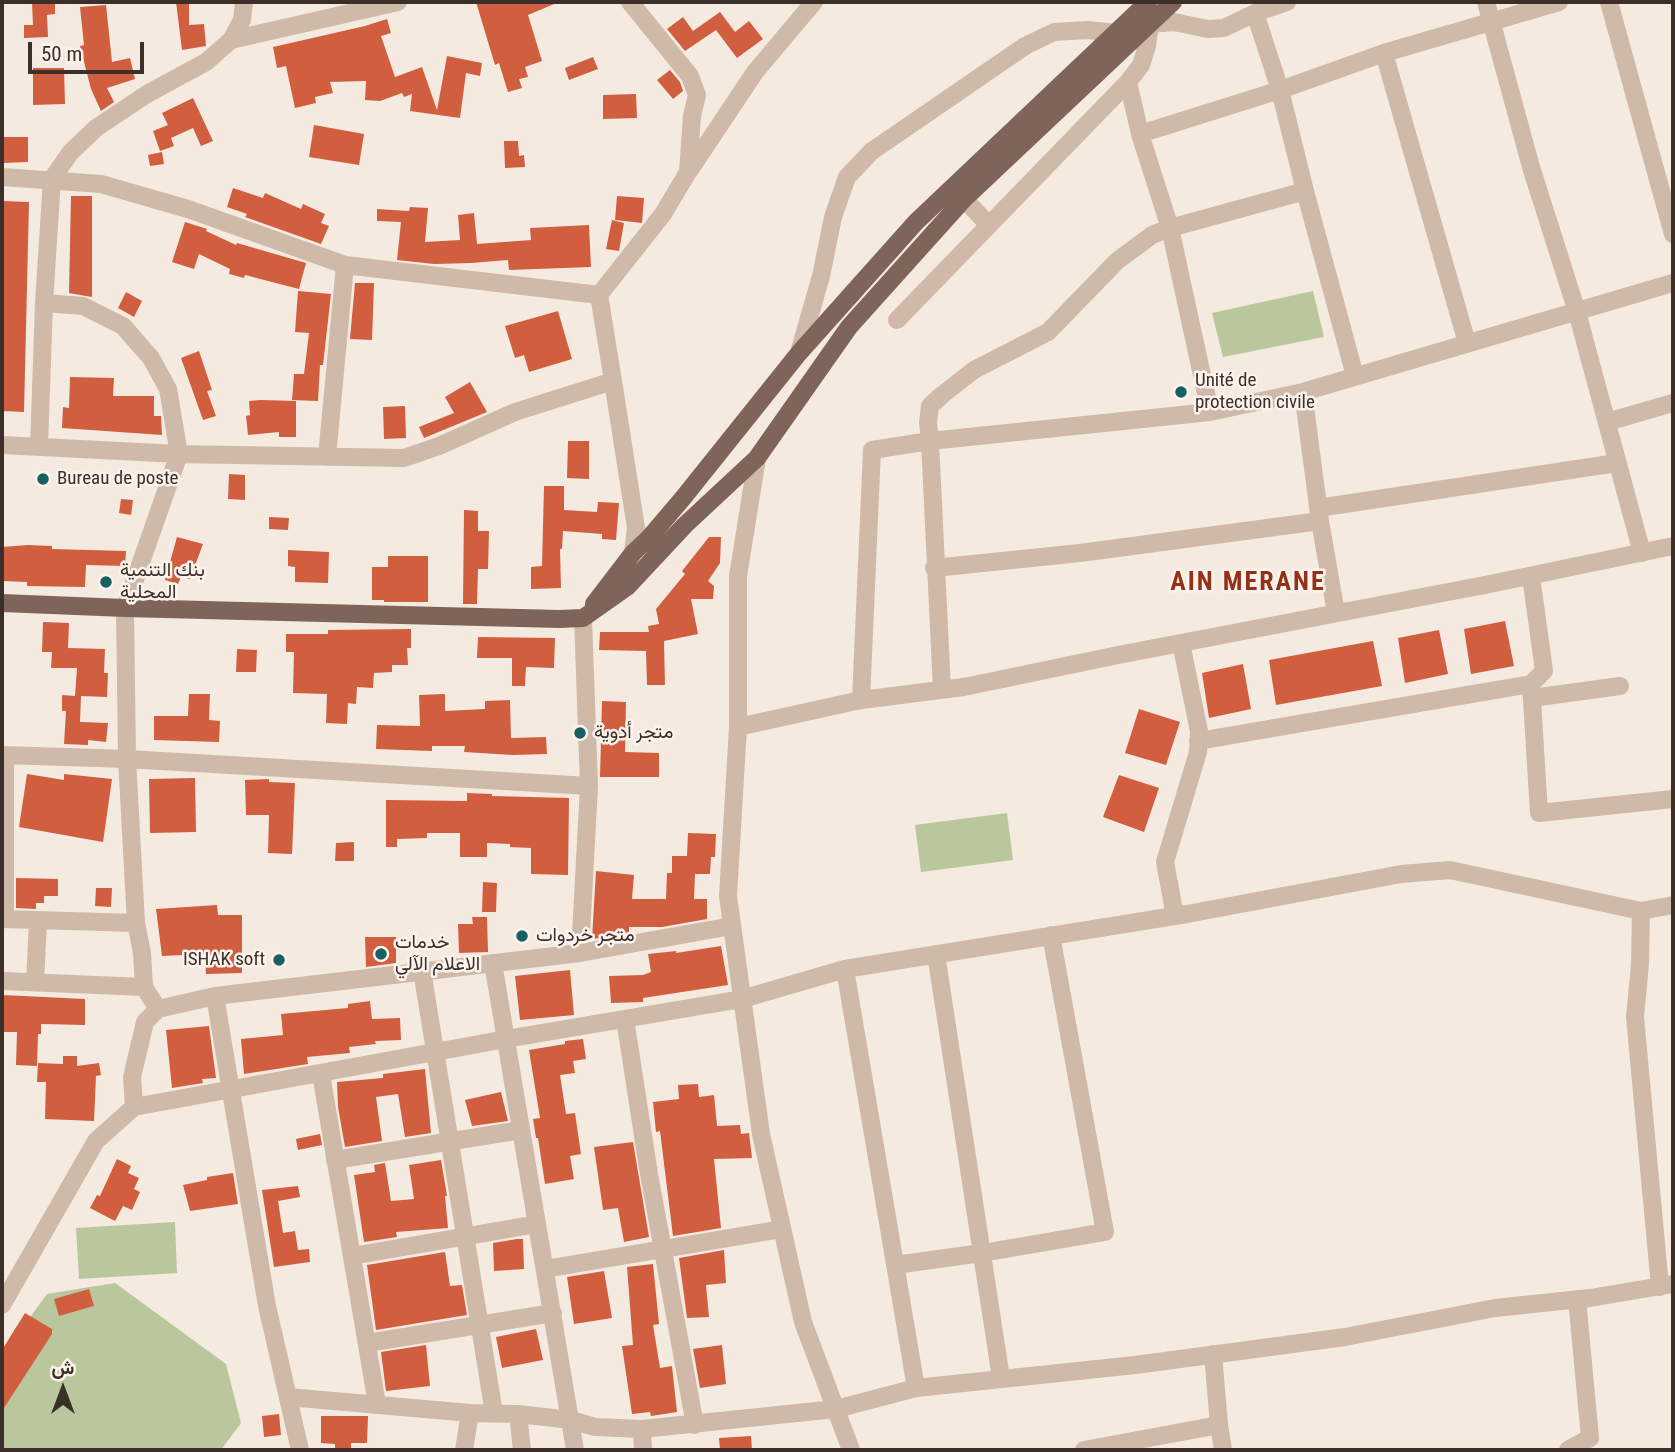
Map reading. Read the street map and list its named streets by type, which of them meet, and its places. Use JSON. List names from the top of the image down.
{
  "districts": ["AIN MERANE"],
  "places": [
    "Unité de protection civile",
    "Bureau de poste",
    "بنك التنمية المحلية",
    "متجر أدوية",
    "متجر خردوات",
    "خدمات الاعلام الآلي",
    "ISHAK soft"
  ],
  "scale_bar": "50 m",
  "north": "top"
}
